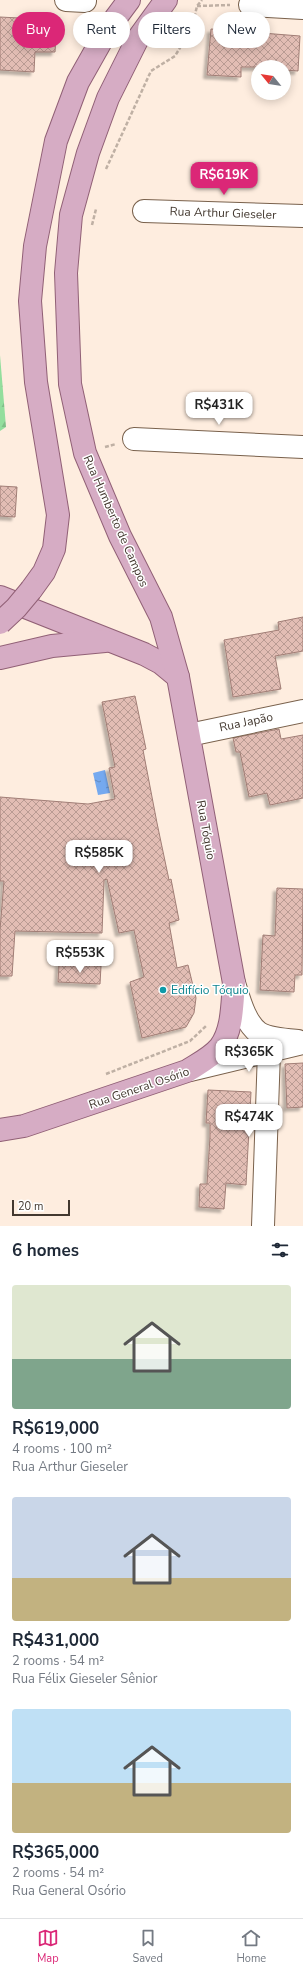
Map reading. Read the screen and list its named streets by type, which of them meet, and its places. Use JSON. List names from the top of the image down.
{
  "streets": {
    "main road": ["Rua Humberto de Campos", "Rua Tóquio", "Rua General Osório"],
    "street": ["Rua Arthur Gieseler", "Rua Japão"]
  },
  "crossings": [
    ["Rua Humberto de Campos", "Rua Tóquio"],
    ["Rua Japão", "Rua Tóquio"],
    ["Rua Tóquio", "Rua General Osório"]
  ],
  "places": ["Edifício Tóquio"],
  "scale_bar": "20 m",
  "north": "top left",
  "page": {
    "chip": [
      "Buy",
      "Rent",
      "Filters",
      "New"
    ],
    "price": [
      "R$619K",
      "R$431K",
      "R$585K",
      "R$553K",
      "R$365K",
      "R$474K"
    ],
    "scale": "20 m",
    "heading": "6 homes",
    "list": [
      {
        "name": "R$619,000",
        "note": "4 rooms · 100 m² · Rua Arthur Gieseler"
      },
      {
        "name": "R$431,000",
        "note": "2 rooms · 54 m² · Rua Félix Gieseler Sênior"
      },
      {
        "name": "R$365,000",
        "note": "2 rooms · 54 m² · Rua General Osório"
      }
    ],
    "tabs": ["Map", "Saved", "Home"]
  }
}
